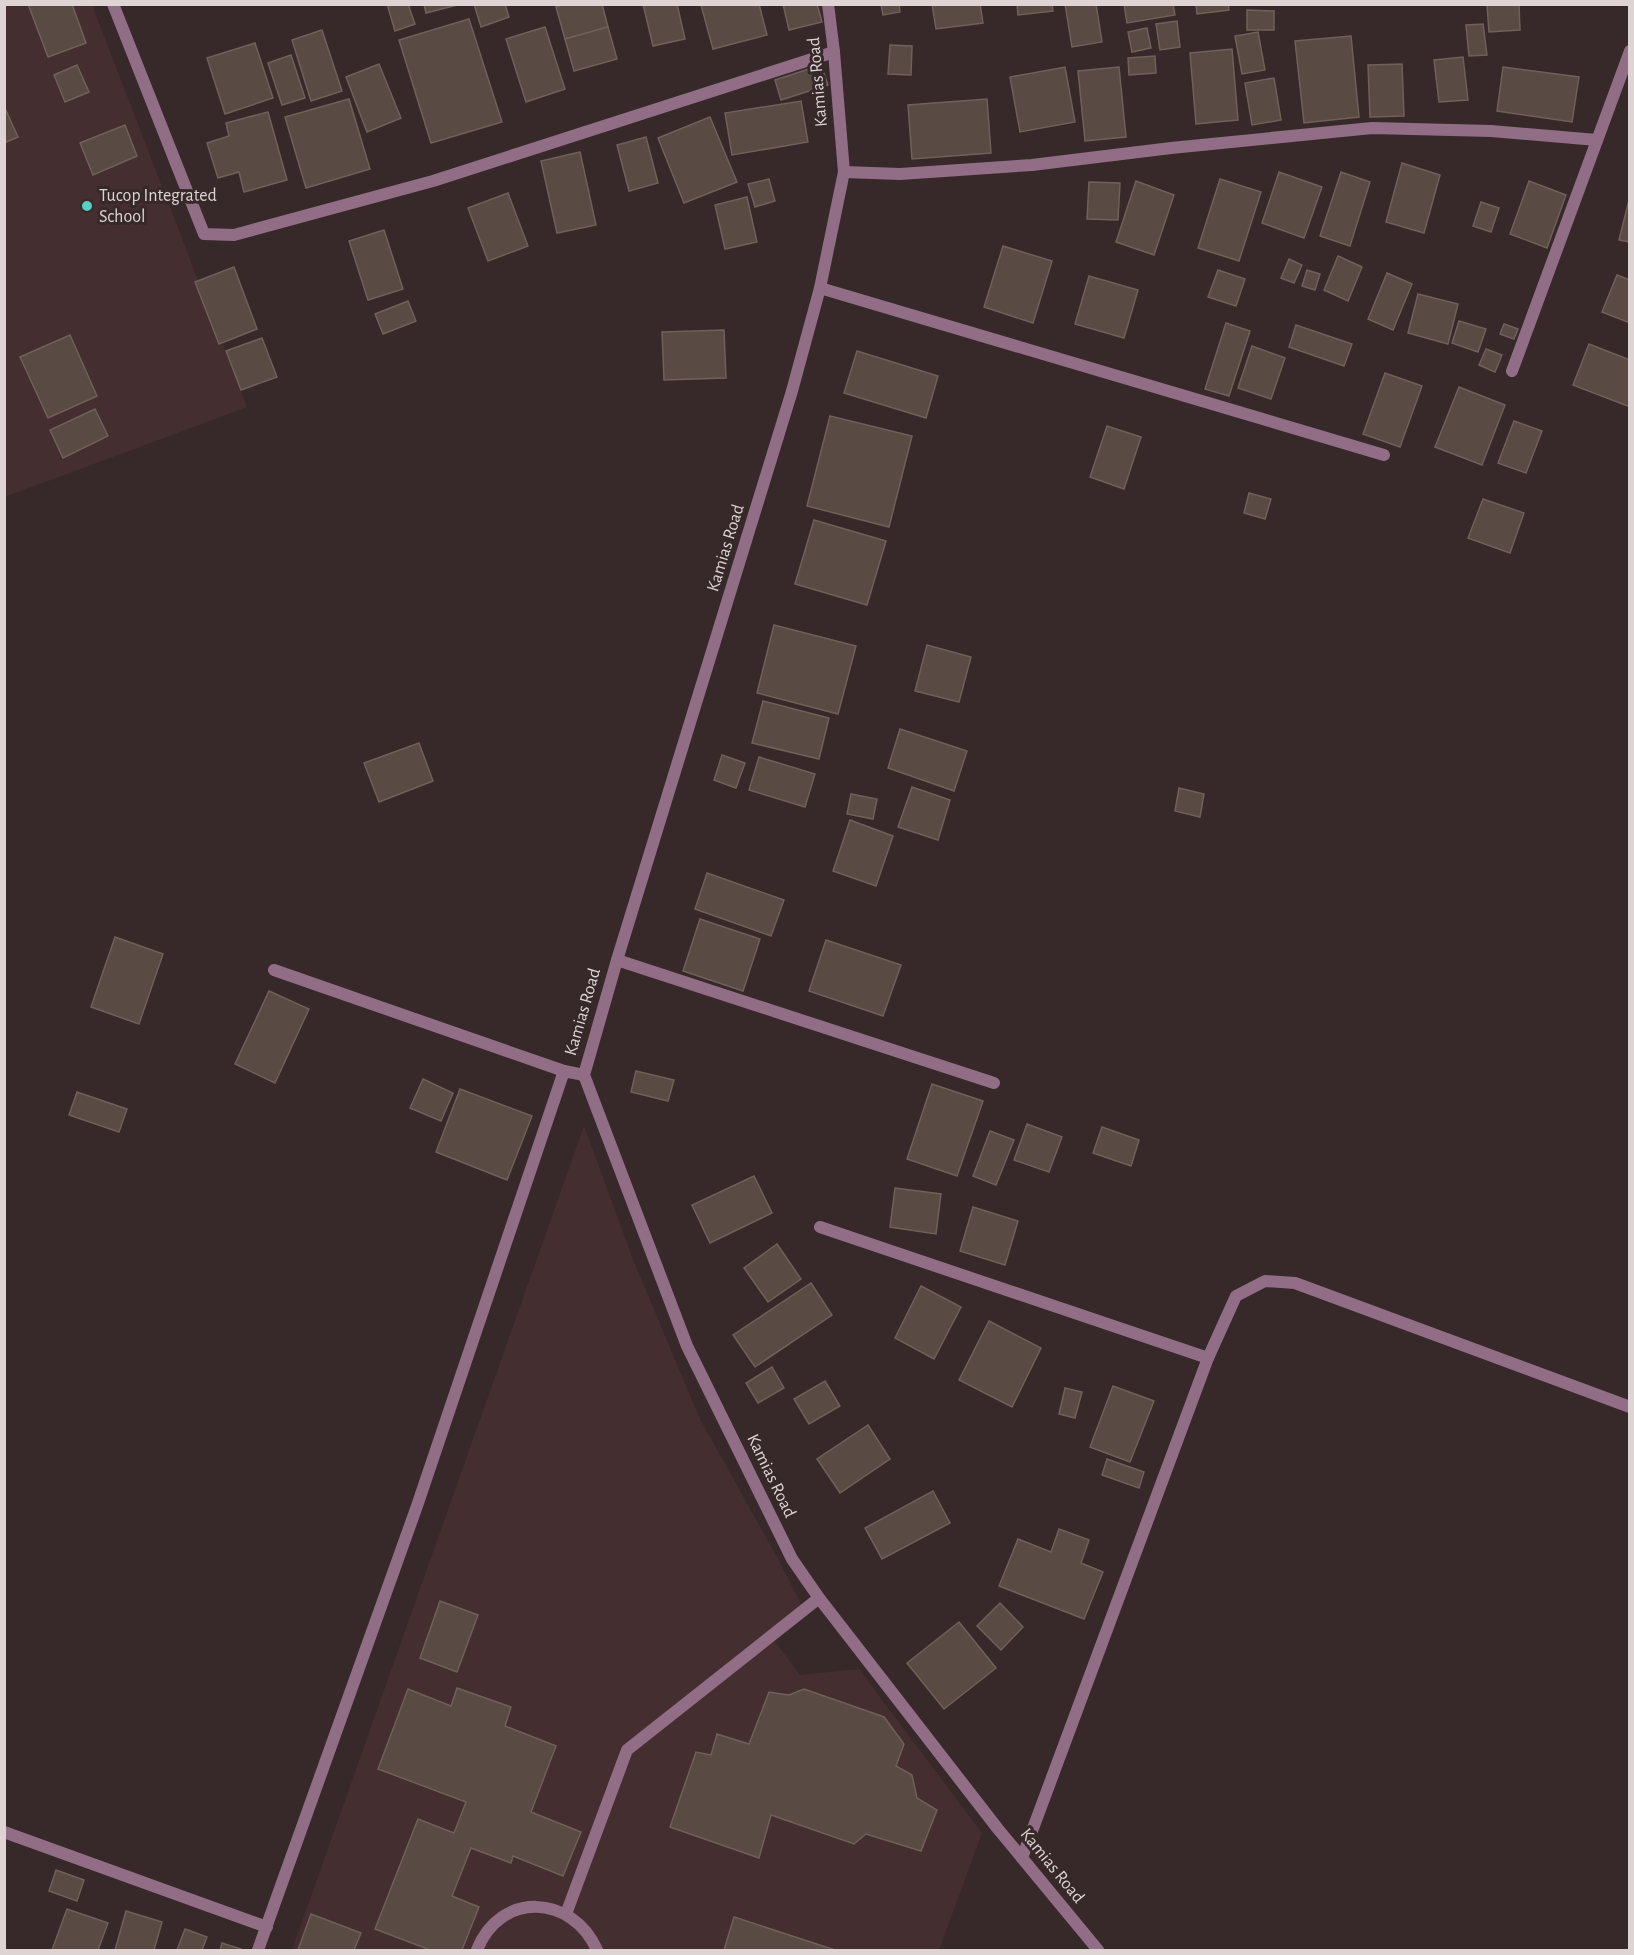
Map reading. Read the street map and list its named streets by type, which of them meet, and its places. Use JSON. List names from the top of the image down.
{
  "streets": {
    "street": ["Kamias Road"]
  },
  "places": ["Tucop Integrated School"]
}
